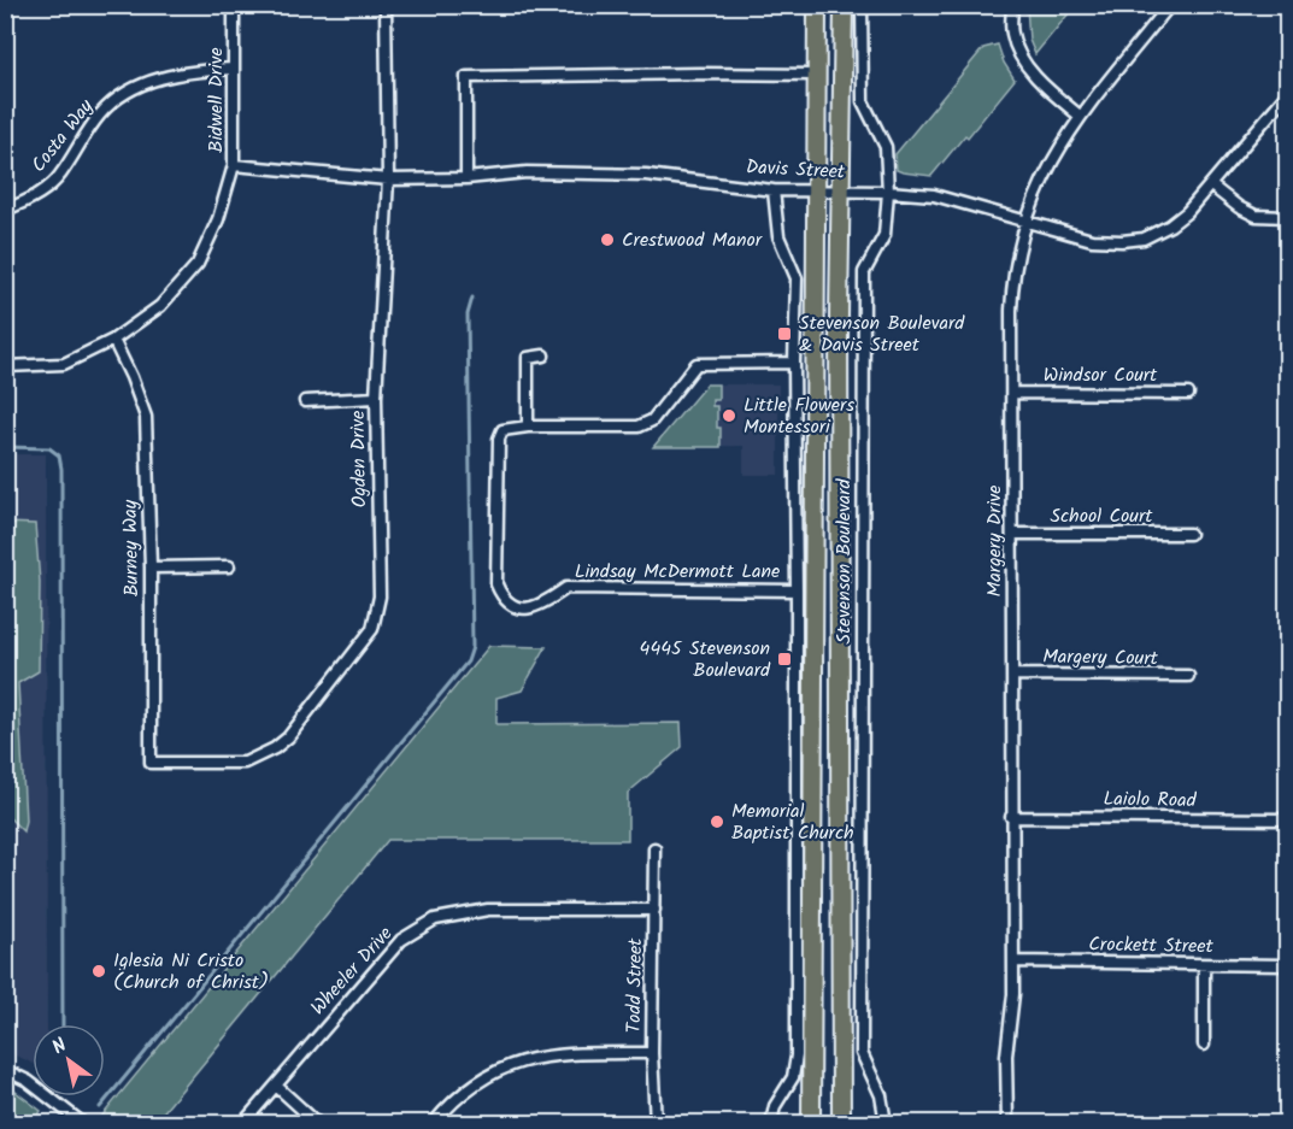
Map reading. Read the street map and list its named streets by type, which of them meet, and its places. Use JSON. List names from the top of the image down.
{
  "streets": {
    "main road": ["Stevenson Boulevard"],
    "street": [
      "Bidwell Drive",
      "Costa Way",
      "Davis Street",
      "Windsor Court",
      "Ogden Drive",
      "School Court",
      "Margery Drive",
      "Burney Way",
      "Lindsay McDermott Lane",
      "Margery Court",
      "Laiolo Road",
      "Crockett Street",
      "Wheeler Drive",
      "Todd Street"
    ]
  },
  "crossings": [
    ["Bidwell Drive", "Costa Way"],
    ["Bidwell Drive", "Davis Street"],
    ["Bidwell Drive", "Burney Way"],
    ["Davis Street", "Ogden Drive"],
    ["Davis Street", "Margery Drive"],
    ["Davis Street", "Stevenson Boulevard"],
    ["Windsor Court", "Margery Drive"],
    ["Ogden Drive", "Burney Way"],
    ["School Court", "Margery Drive"],
    ["Margery Drive", "Margery Court"],
    ["Margery Drive", "Laiolo Road"],
    ["Margery Drive", "Crockett Street"],
    ["Wheeler Drive", "Todd Street"]
  ],
  "places": {
    "other": [
      "Crestwood Manor",
      "Little Flowers Montessori",
      "Memorial Baptist Church",
      "Iglesia Ni Cristo (Church of Christ)"
    ],
    "transit": ["Stevenson Boulevard & Davis Street", "4445 Stevenson Boulevard"]
  },
  "north": "top left"
}
